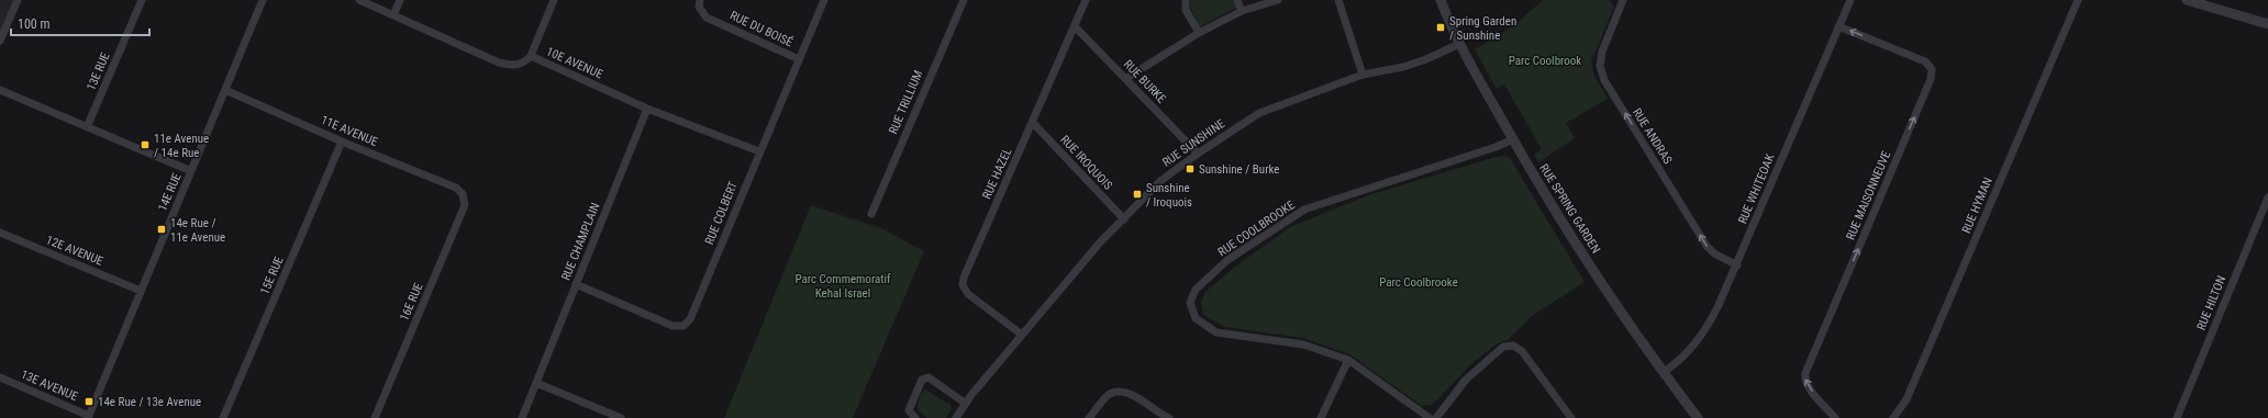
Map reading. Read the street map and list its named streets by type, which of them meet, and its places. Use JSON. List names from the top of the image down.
{
  "streets": {
    "street": [
      "RUE DU BOISÉ",
      "10E AVENUE",
      "13E RUE",
      "RUE BURKE",
      "RUE TRILLIUM",
      "11E AVENUE",
      "RUE ANDRAS",
      "RUE SUNSHINE",
      "RUE IROQUOIS",
      "RUE HAZEL",
      "RUE WHITEOAK",
      "14E RUE",
      "RUE MAISONNEUVE",
      "RUE HYMAN",
      "RUE SPRING GARDEN",
      "RUE COLBERT",
      "RUE COOLBROOKE",
      "RUE CHAMPLAIN",
      "12E AVENUE",
      "15E RUE",
      "16E RUE",
      "RUE HILTON",
      "13E AVENUE"
    ]
  },
  "crossings": [
    ["RUE DU BOISÉ", "RUE COLBERT"],
    ["10E AVENUE", "RUE COLBERT"],
    ["10E AVENUE", "RUE CHAMPLAIN"],
    ["RUE BURKE", "RUE SUNSHINE"],
    ["RUE BURKE", "RUE HAZEL"],
    ["11E AVENUE", "14E RUE"],
    ["11E AVENUE", "15E RUE"],
    ["11E AVENUE", "16E RUE"],
    ["RUE ANDRAS", "RUE WHITEOAK"],
    ["RUE SUNSHINE", "RUE IROQUOIS"],
    ["RUE SUNSHINE", "RUE HAZEL"],
    ["RUE SUNSHINE", "RUE SPRING GARDEN"],
    ["RUE IROQUOIS", "RUE HAZEL"],
    ["RUE WHITEOAK", "RUE MAISONNEUVE"],
    ["RUE WHITEOAK", "RUE SPRING GARDEN"],
    ["14E RUE", "12E AVENUE"],
    ["14E RUE", "13E AVENUE"],
    ["RUE SPRING GARDEN", "RUE COOLBROOKE"],
    ["RUE COLBERT", "RUE CHAMPLAIN"]
  ],
  "one_way": ["RUE ANDRAS", "RUE MAISONNEUVE"],
  "parks": ["Parc Coolbrook", "Parc Commemoratif Kehal Israel", "Parc Coolbrooke"],
  "places": {
    "transit": [
      "Spring Garden / Sunshine",
      "11e Avenue / 14e Rue",
      "Sunshine / Burke",
      "Sunshine / Iroquois",
      "14e Rue / 11e Avenue",
      "14e Rue / 13e Avenue"
    ]
  },
  "scale_bar": "100 m"
}
